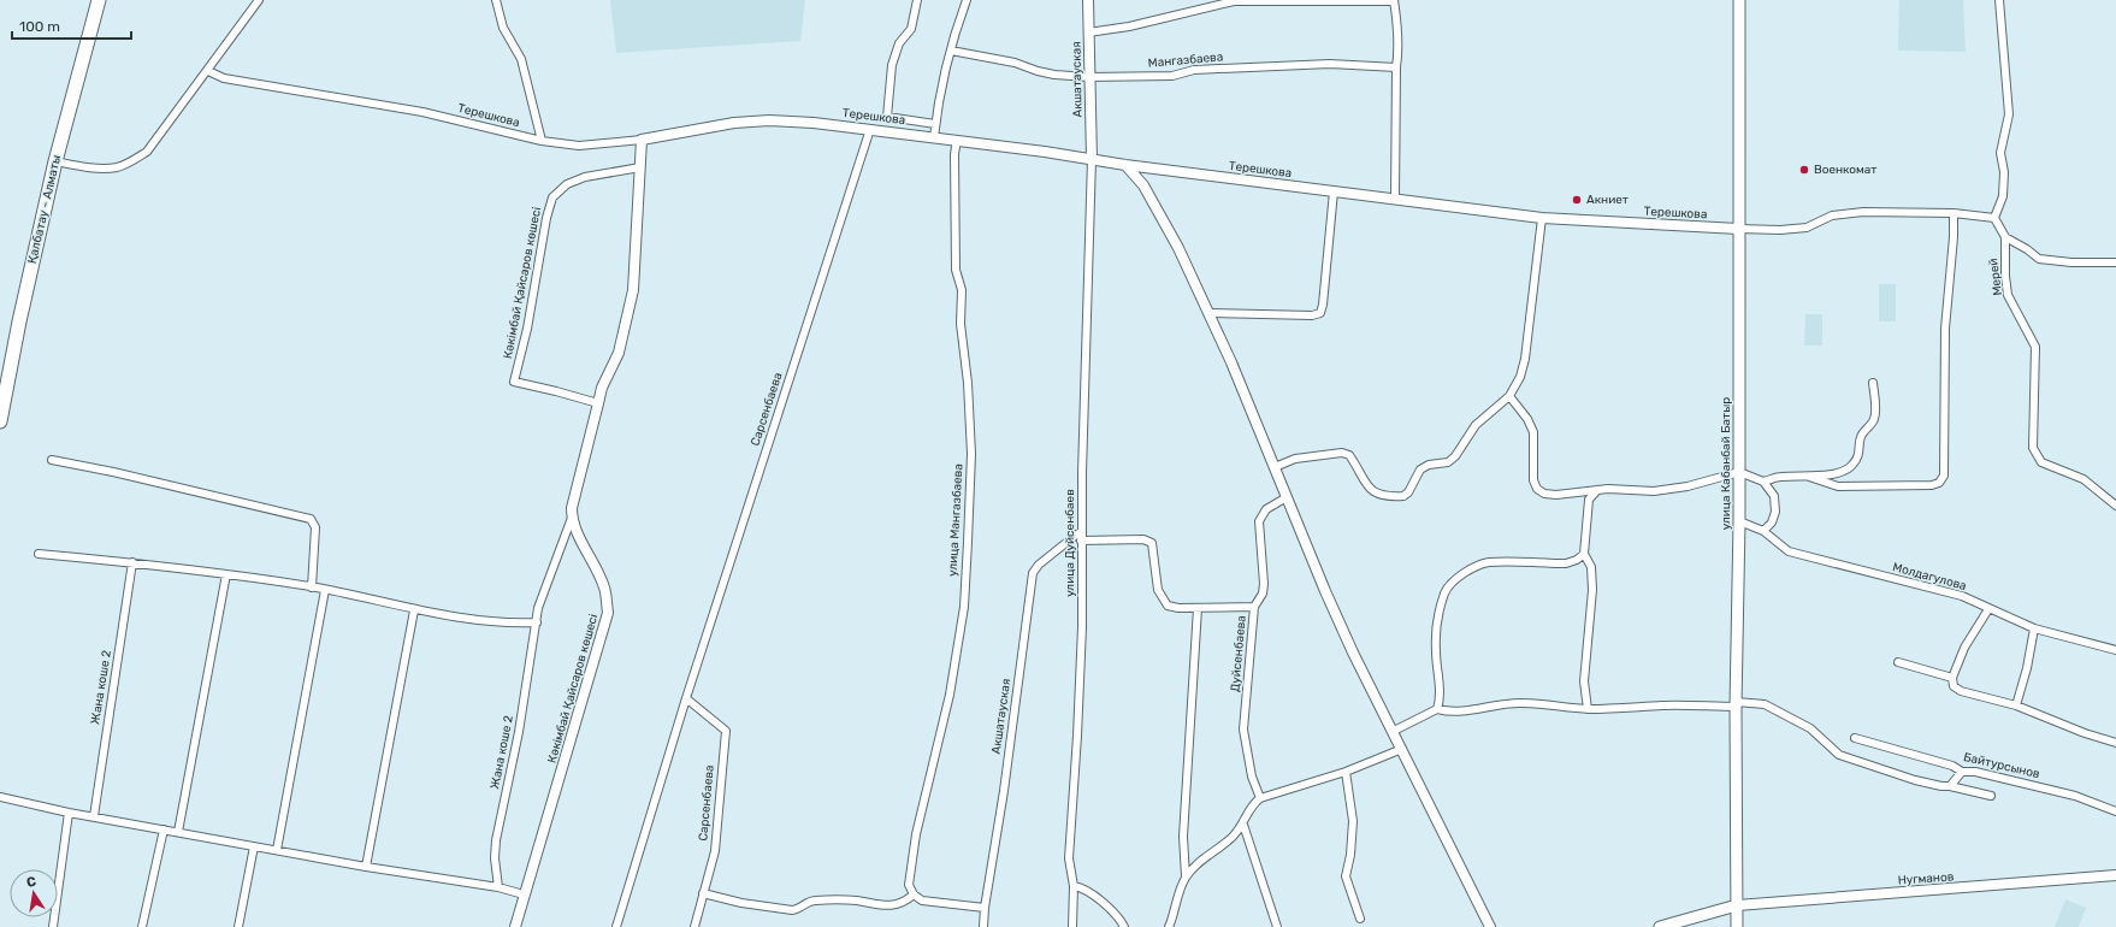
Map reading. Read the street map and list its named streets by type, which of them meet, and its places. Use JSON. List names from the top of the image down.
{
  "streets": {
    "highway": ["Қалбатау - Алматы"],
    "main road": ["улица Кабанбай Батыр"],
    "street": [
      "Мангазбаева",
      "Акшатауская",
      "Терешкова",
      "Мерей",
      "Кәкімбай Қайсаров көшесі",
      "Сарсенбаева",
      "улица Мангазбаева",
      "улица Дуйсенбаев",
      "Молдагулова",
      "Дуйсенбаева",
      "Жана коше 2",
      "Байтурсынов",
      "Нугманов"
    ]
  },
  "crossings": [
    ["Мангазбаева", "Акшатауская"],
    ["Акшатауская", "Терешкова"],
    ["Акшатауская", "улица Дуйсенбаев"],
    ["Терешкова", "Сарсенбаева"],
    ["Терешкова", "улица Кабанбай Батыр"],
    ["Терешкова", "улица Мангазбаева"],
    ["Терешкова", "улица Дуйсенбаев"],
    ["Кәкімбай Қайсаров көшесі", "Жана коше 2"],
    ["улица Кабанбай Батыр", "Молдагулова"],
    ["улица Кабанбай Батыр", "Нугманов"]
  ],
  "places": ["Военкомат", "Акниет"],
  "scale_bar": "100 m",
  "north": "top"
}
